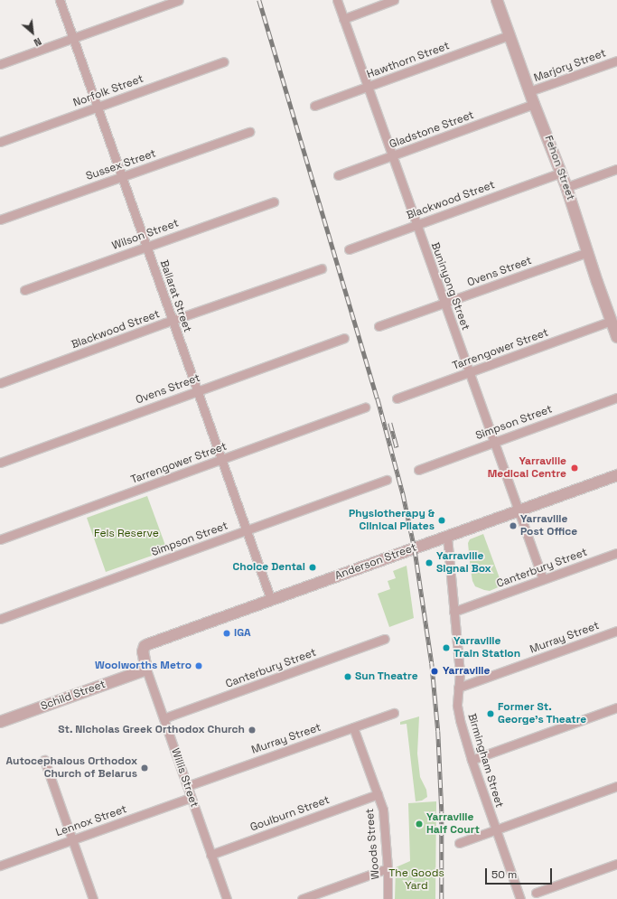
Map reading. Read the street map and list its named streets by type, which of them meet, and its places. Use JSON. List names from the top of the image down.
{
  "streets": {
    "street": [
      "Hawthorn Street",
      "Marjory Street",
      "Norfolk Street",
      "Gladstone Street",
      "Sussex Street",
      "Fehon Street",
      "Blackwood Street",
      "Wilson Street",
      "Ovens Street",
      "Buninyong Street",
      "Ballarat Street",
      "Tarrengower Street",
      "Simpson Street",
      "Anderson Street",
      "Canterbury Street",
      "Murray Street",
      "Schild Street",
      "Birmingham Street",
      "Willis Street",
      "Goulburn Street",
      "Lennox Street",
      "Woods Street"
    ]
  },
  "crossings": [
    ["Hawthorn Street", "Fehon Street"],
    ["Hawthorn Street", "Buninyong Street"],
    ["Marjory Street", "Fehon Street"],
    ["Norfolk Street", "Ballarat Street"],
    ["Gladstone Street", "Fehon Street"],
    ["Gladstone Street", "Buninyong Street"],
    ["Sussex Street", "Ballarat Street"],
    ["Fehon Street", "Blackwood Street"],
    ["Fehon Street", "Ovens Street"],
    ["Fehon Street", "Tarrengower Street"],
    ["Blackwood Street", "Buninyong Street"],
    ["Blackwood Street", "Ballarat Street"],
    ["Wilson Street", "Ballarat Street"],
    ["Ovens Street", "Buninyong Street"],
    ["Ovens Street", "Ballarat Street"],
    ["Buninyong Street", "Tarrengower Street"],
    ["Buninyong Street", "Simpson Street"],
    ["Buninyong Street", "Anderson Street"],
    ["Buninyong Street", "Canterbury Street"],
    ["Ballarat Street", "Tarrengower Street"],
    ["Ballarat Street", "Simpson Street"],
    ["Ballarat Street", "Anderson Street"],
    ["Anderson Street", "Birmingham Street"],
    ["Anderson Street", "Willis Street"],
    ["Canterbury Street", "Birmingham Street"],
    ["Canterbury Street", "Willis Street"],
    ["Murray Street", "Birmingham Street"],
    ["Murray Street", "Willis Street"],
    ["Murray Street", "Woods Street"],
    ["Schild Street", "Willis Street"],
    ["Willis Street", "Goulburn Street"],
    ["Willis Street", "Lennox Street"],
    ["Goulburn Street", "Woods Street"]
  ],
  "parks": ["Fels Reserve", "The Goods Yard"],
  "places": [
    "Yarraville Medical Centre",
    "Physiotherapy & Clinical Pilates",
    "Yarraville Post Office",
    "Yarraville Signal Box",
    "Choice Dental",
    "IGA",
    "Yarraville Train Station",
    "Woolworths Metro",
    "Yarraville",
    "Sun Theatre",
    "Former St. George's Theatre",
    "St. Nicholas Greek Orthodox Church",
    "Autocephalous Orthodox Church of Belarus",
    "Yarraville Half Court"
  ],
  "scale_bar": "50 m",
  "north": "bottom right"
}
